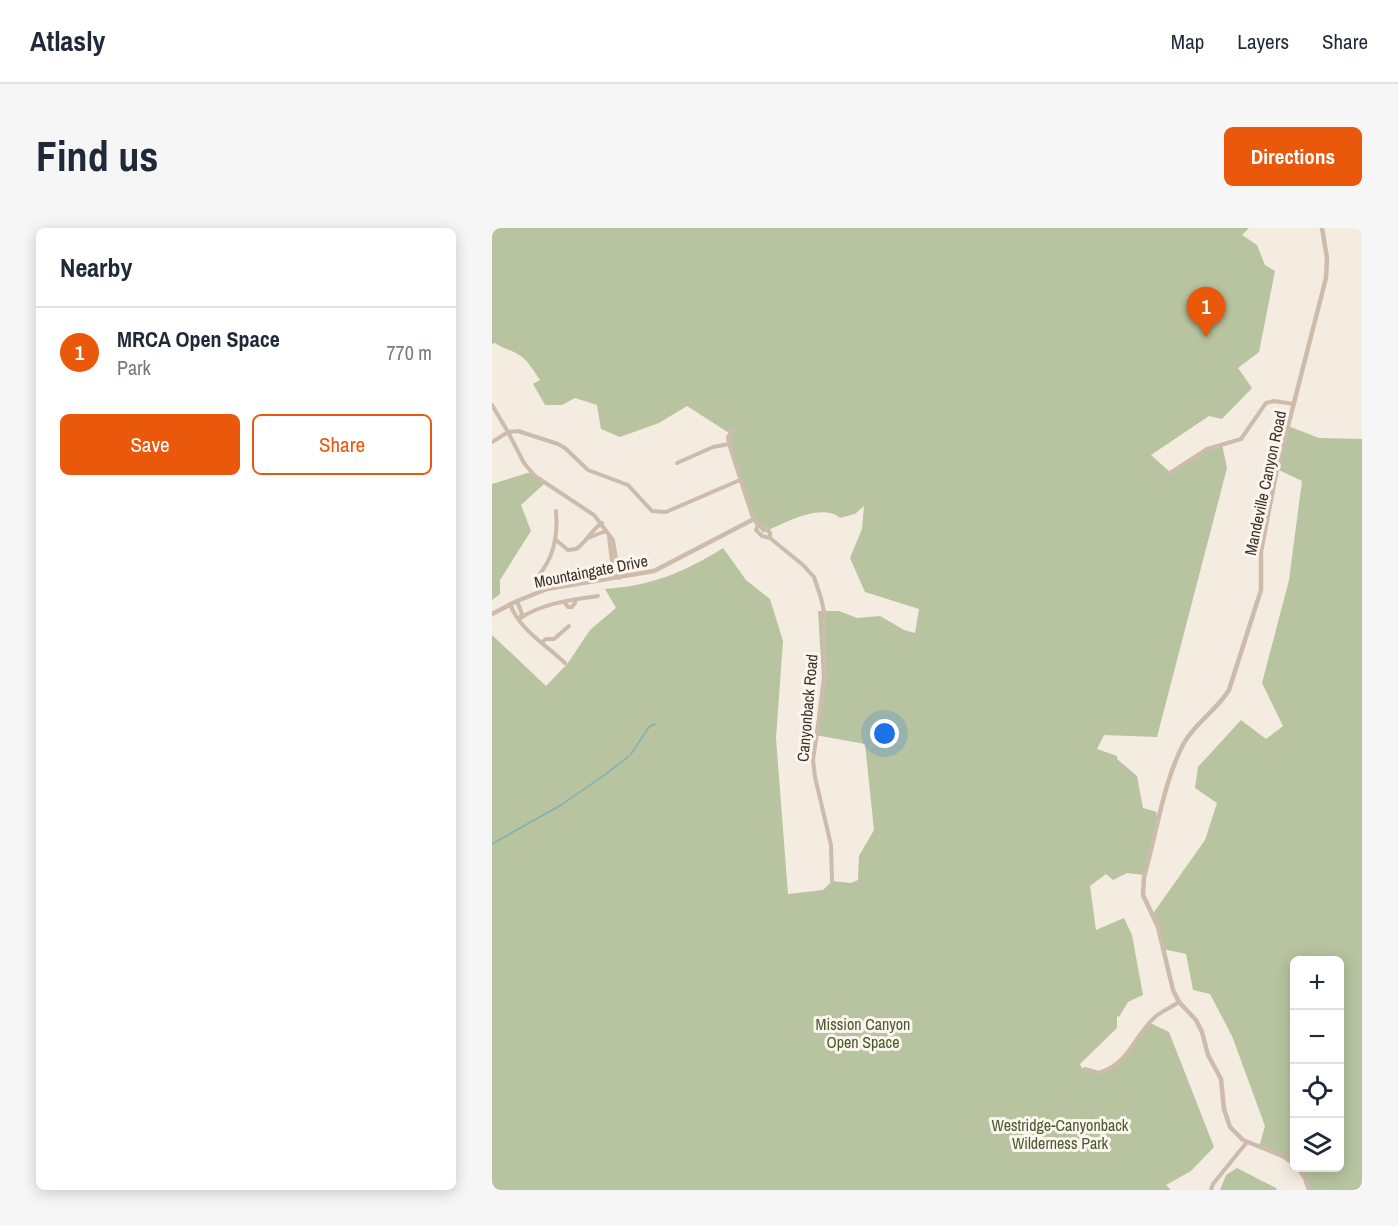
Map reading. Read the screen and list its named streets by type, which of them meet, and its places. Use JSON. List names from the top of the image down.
{
  "streets": {
    "street": ["Mandeville Canyon Road", "Mountaingate Drive", "Canyonback Road"]
  },
  "crossings": [
    ["Mountaingate Drive", "Canyonback Road"]
  ],
  "parks": ["Mission Canyon Open Space", "Westridge-Canyonback Wilderness Park"],
  "page": {
    "header": "Atlasly",
    "nav": ["Map", "Layers", "Share"],
    "buttons": [
      "Directions",
      ["Save", "Share"]
    ],
    "title": "Find us",
    "heading": "Nearby",
    "pins": "1",
    "list": [
      {
        "mark": "1",
        "name": "MRCA Open Space",
        "note": "Park",
        "value": "770 m"
      }
    ],
    "map_buttons": ["+", "−"]
  }
}
